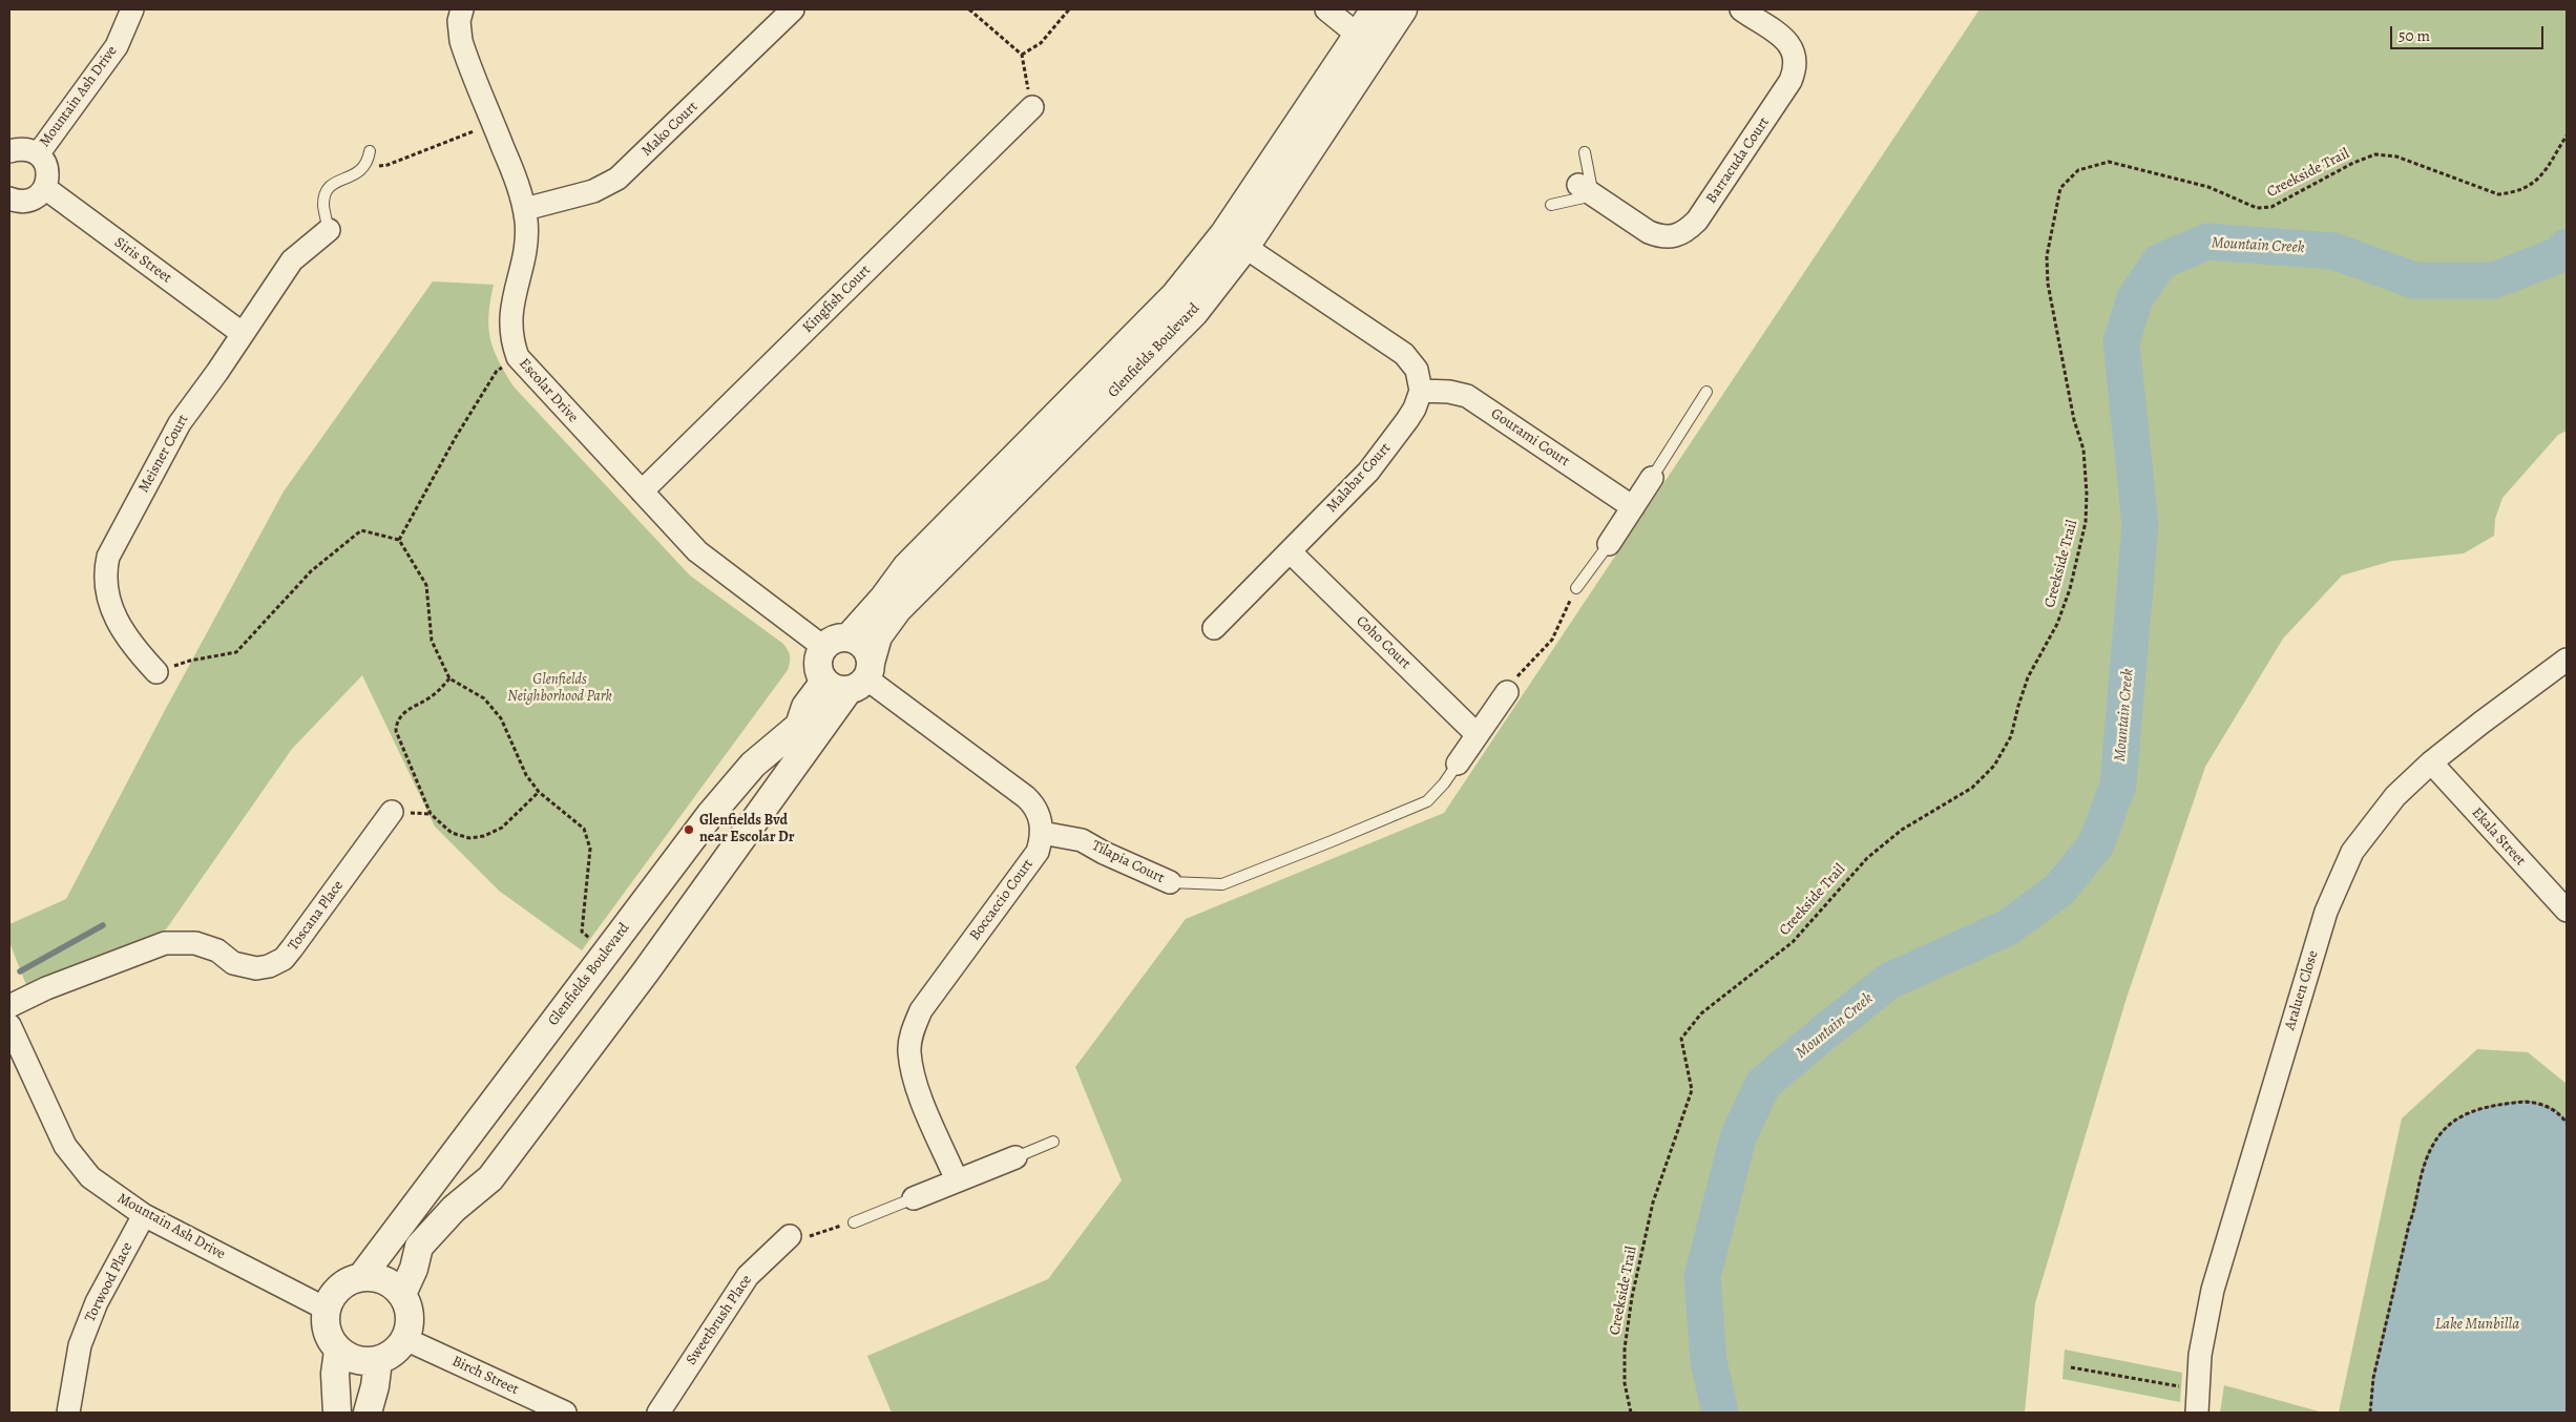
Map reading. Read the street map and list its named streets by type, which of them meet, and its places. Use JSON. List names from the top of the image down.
{
  "streets": {
    "street": [
      "Mountain Ash Drive",
      "Mako Court",
      "Barracuda Court",
      "Siris Street",
      "Kingfish Court",
      "Glenfields Boulevard",
      "Escolar Drive",
      "Gourami Court",
      "Meisner Court",
      "Malabar Court",
      "Coho Court",
      "Ekala Street",
      "Tilapia Court",
      "Boccaccio Court",
      "Toscana Place",
      "Araluen Close",
      "Torwood Place",
      "Sweetbrush Place",
      "Birch Street"
    ],
    "path": ["Creekside Trail"]
  },
  "crossings": [
    ["Mountain Ash Drive", "Glenfields Boulevard"],
    ["Mountain Ash Drive", "Torwood Place"],
    ["Mountain Ash Drive", "Birch Street"],
    ["Mako Court", "Escolar Drive"],
    ["Siris Street", "Meisner Court"],
    ["Kingfish Court", "Escolar Drive"],
    ["Glenfields Boulevard", "Birch Street"],
    ["Gourami Court", "Malabar Court"],
    ["Malabar Court", "Coho Court"],
    ["Ekala Street", "Araluen Close"],
    ["Tilapia Court", "Boccaccio Court"]
  ],
  "water": ["Mountain Creek", "Lake Munbilla"],
  "parks": ["Glenfields Neighborhood Park"],
  "places": ["Glenfields Bvd near Escolar Dr"],
  "scale_bar": "50 m"
}
